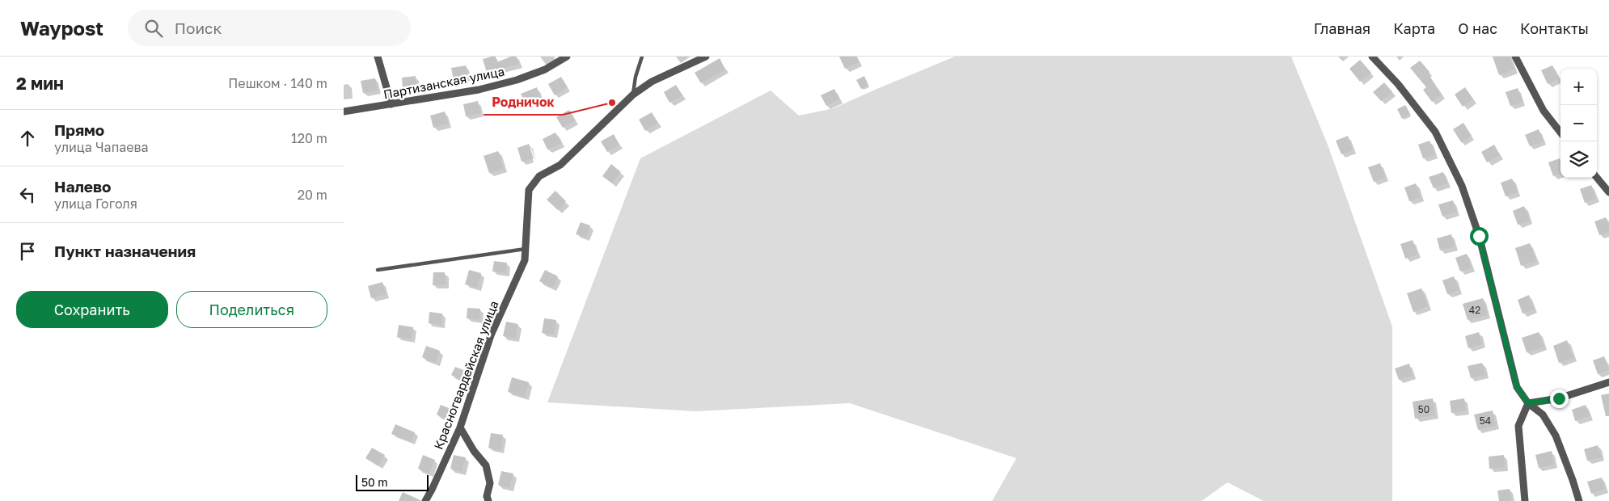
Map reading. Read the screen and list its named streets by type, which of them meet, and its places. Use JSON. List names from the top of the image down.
{
  "streets": {
    "street": ["Партизанская улица", "Красногвардейская улица"]
  },
  "places": ["Родничок"],
  "house_numbers": ["42", "50", "54"],
  "scale_bar": "50 m",
  "page": {
    "header": "Waypost",
    "search": "Поиск",
    "nav": [
      "Главная",
      "Карта",
      "О нас",
      "Контакты"
    ],
    "heading": ["2 мин", "Пешком · 140 m"],
    "map_buttons": ["+", "−"],
    "list": [
      ["Прямо", "улица Чапаева", "120 m"],
      ["Налево", "улица Гоголя", "20 m"],
      "Пункт назначения"
    ],
    "buttons": ["Сохранить", "Поделиться"],
    "scale": "50 m"
  }
}
